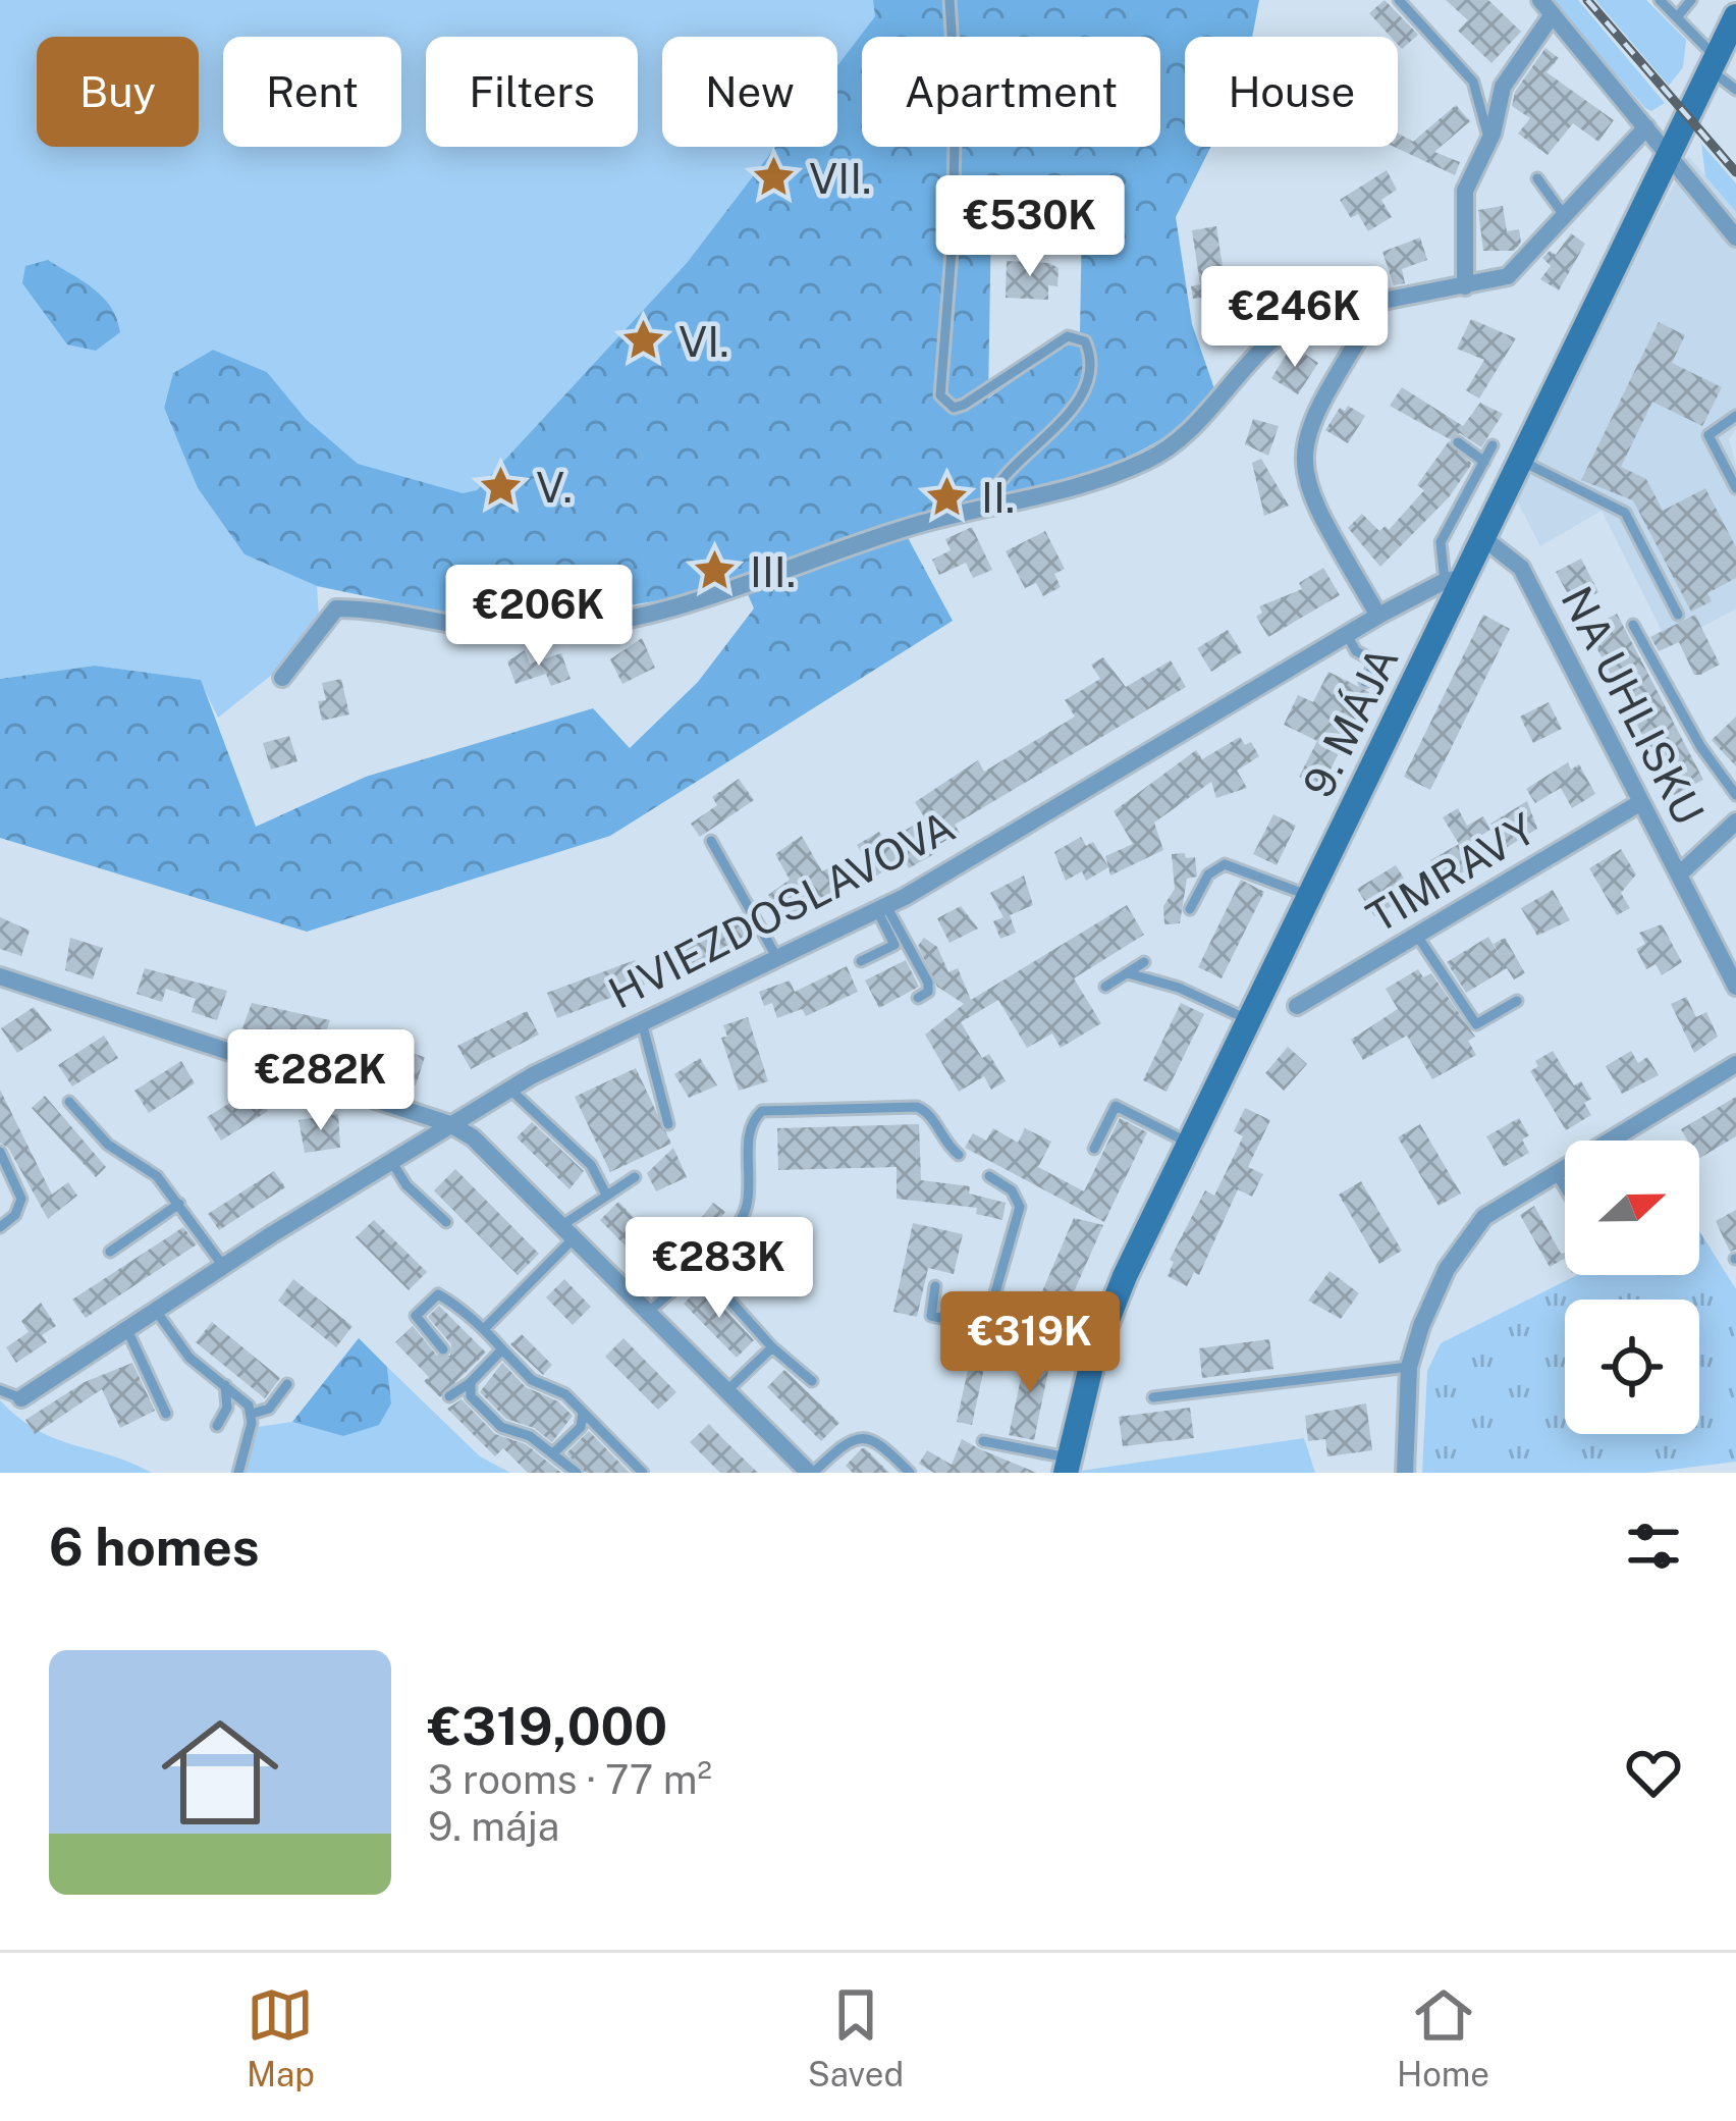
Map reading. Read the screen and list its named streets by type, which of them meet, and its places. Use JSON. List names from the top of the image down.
{
  "streets": {
    "main road": ["9. MÁJA"],
    "street": ["NA UHLISKU", "TIMRAVY", "HVIEZDOSLAVOVA"]
  },
  "crossings": [
    ["NA UHLISKU", "9. MÁJA"],
    ["NA UHLISKU", "TIMRAVY"],
    ["9. MÁJA", "HVIEZDOSLAVOVA"]
  ],
  "places": {
    "place": [
      "VII.",
      "VI.",
      "V.",
      "II.",
      "III."
    ]
  },
  "north": "right",
  "page": {
    "chip": [
      "Buy",
      "Rent",
      "Filters",
      "New",
      "Apartment",
      "House"
    ],
    "price": [
      "€530K",
      "€246K",
      "€206K",
      "€282K",
      "€283K",
      "€319K"
    ],
    "heading": "6 homes",
    "list": [
      {
        "name": "€319,000",
        "note": "3 rooms · 77 m² · 9. mája"
      }
    ],
    "tabs": ["Map", "Saved", "Home"]
  }
}
